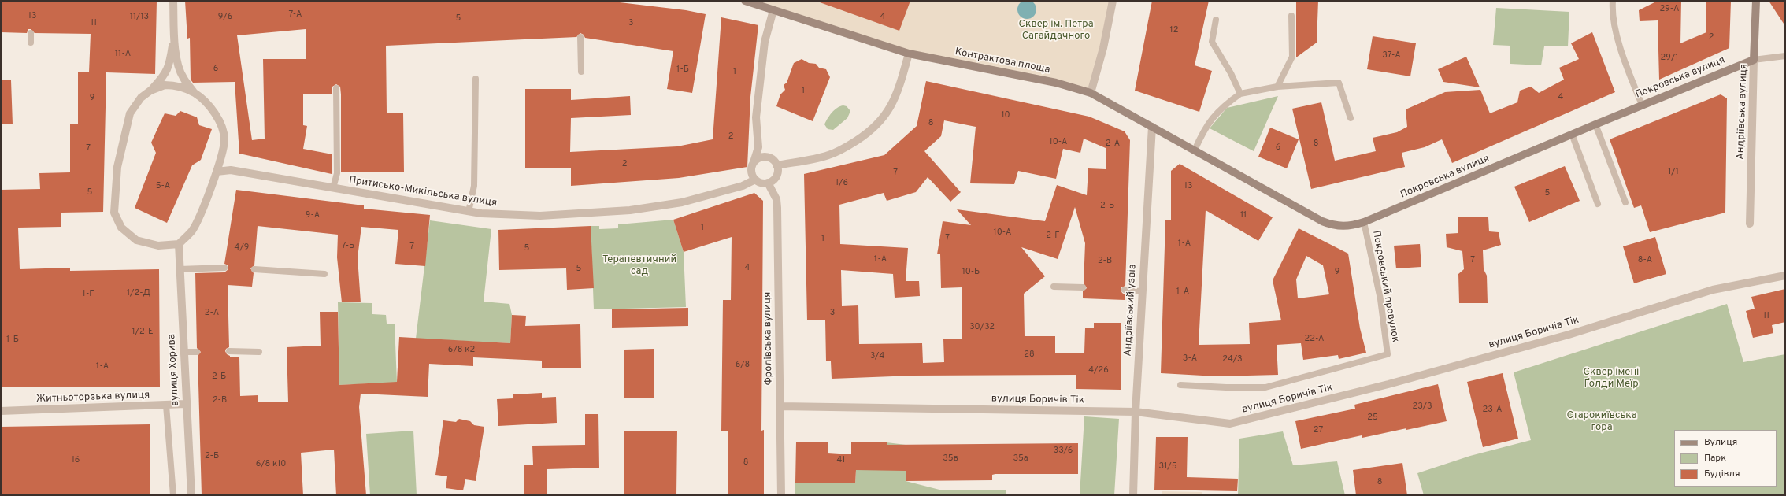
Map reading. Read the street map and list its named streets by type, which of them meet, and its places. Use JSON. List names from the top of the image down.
{
  "streets": {
    "street": [
      "Контрактова площа",
      "Покровська вулиця",
      "Андріївська вулиця",
      "Притисько-Микільська вулиця",
      "Андріївський узвіз",
      "вулиця Боричів Тік",
      "Фролівська вулиця",
      "вулиця Хорива",
      "Житньоторзька вулиця"
    ],
    "lane": ["Покровський провулок"]
  },
  "crossings": [
    ["Контрактова площа", "Покровська вулиця"],
    ["Контрактова площа", "Андріївський узвіз"],
    ["Покровська вулиця", "Андріївська вулиця"],
    ["Покровська вулиця", "Покровський провулок"],
    ["Покровська вулиця", "Андріївський узвіз"],
    ["Притисько-Микільська вулиця", "Фролівська вулиця"],
    ["Андріївський узвіз", "вулиця Боричів Тік"],
    ["вулиця Боричів Тік", "Фролівська вулиця"],
    ["вулиця Хорива", "Житньоторзька вулиця"]
  ],
  "parks": [
    "Сквер ім. Петра Сагайдачного",
    "Терапевтичний сад",
    "Сквер імені Ґолди Меїр",
    "Старокиївська гора"
  ],
  "house_numbers": [
    "29-А",
    "7-А",
    "13",
    "11/13",
    "9/6",
    "4",
    "5",
    "11",
    "3",
    "12",
    "2",
    "11-А",
    "37-А",
    "29/1",
    "6",
    "1-Б",
    "1",
    "1",
    "4",
    "9",
    "10",
    "8",
    "2",
    "10-А",
    "2-А",
    "8",
    "6",
    "7",
    "2",
    "1/1",
    "7",
    "1/6",
    "5-А",
    "13",
    "5",
    "5",
    "2-Б",
    "9-А",
    "11",
    "1",
    "10-А",
    "2-Г",
    "7",
    "1",
    "1-А",
    "7-Б",
    "7",
    "4/9",
    "5",
    "1-А",
    "7",
    "8-А",
    "2-В",
    "4",
    "5",
    "10-Б",
    "9",
    "1-А",
    "1/2-Д",
    "1-Г",
    "2-А",
    "3",
    "11",
    "30/32",
    "1/2-Е",
    "22-А",
    "1-Б",
    "6/8 к2",
    "28",
    "3/4",
    "3-А",
    "24/3",
    "6/8",
    "1-А",
    "4/26",
    "2-Б",
    "2-В",
    "23/3",
    "23-А",
    "25",
    "27",
    "33/6",
    "2-Б",
    "35в",
    "35а",
    "16",
    "41",
    "8",
    "6/8 к10",
    "31/5",
    "8"
  ],
  "legend": ["Вулиця", "Парк", "Будівля"]
}
